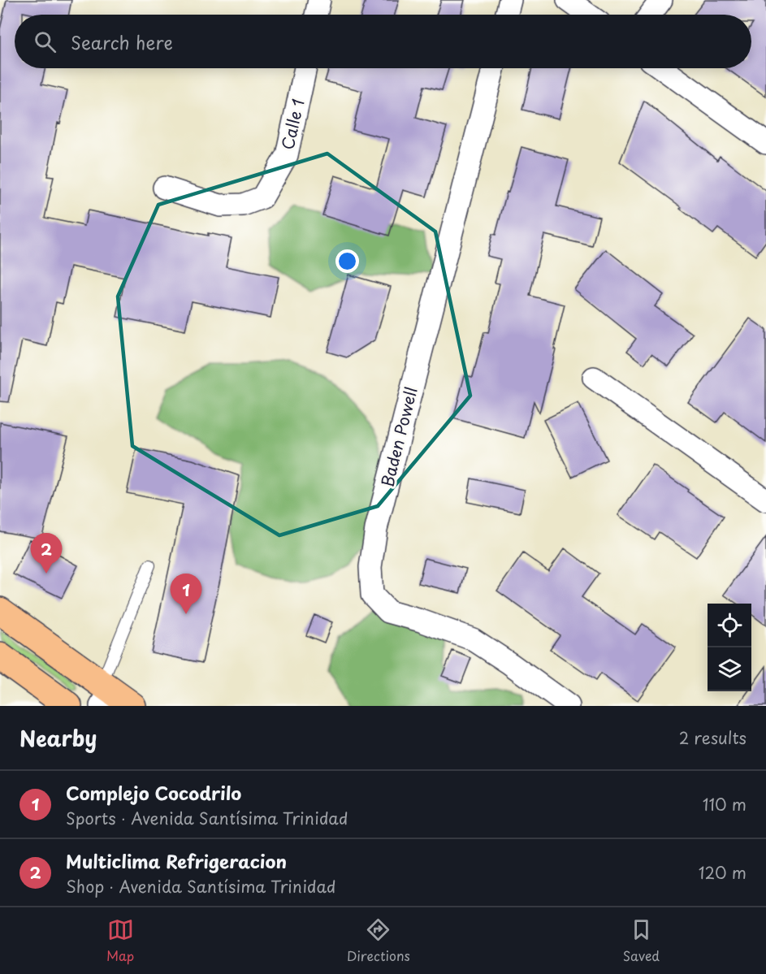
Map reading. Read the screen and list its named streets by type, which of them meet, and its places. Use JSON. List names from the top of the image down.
{
  "streets": {
    "street": ["Calle 1", "Baden Powell"]
  },
  "page": {
    "search": "Search here",
    "pins": ["2", "1"],
    "heading": ["Nearby", "2 results"],
    "list": [
      {
        "mark": "1",
        "name": "Complejo Cocodrilo",
        "note": "Sports · Avenida Santísima Trinidad",
        "value": "110 m"
      },
      {
        "mark": "2",
        "name": "Multiclima Refrigeracion",
        "note": "Shop · Avenida Santísima Trinidad",
        "value": "120 m"
      }
    ],
    "nav": ["Map", "Directions", "Saved"]
  }
}
